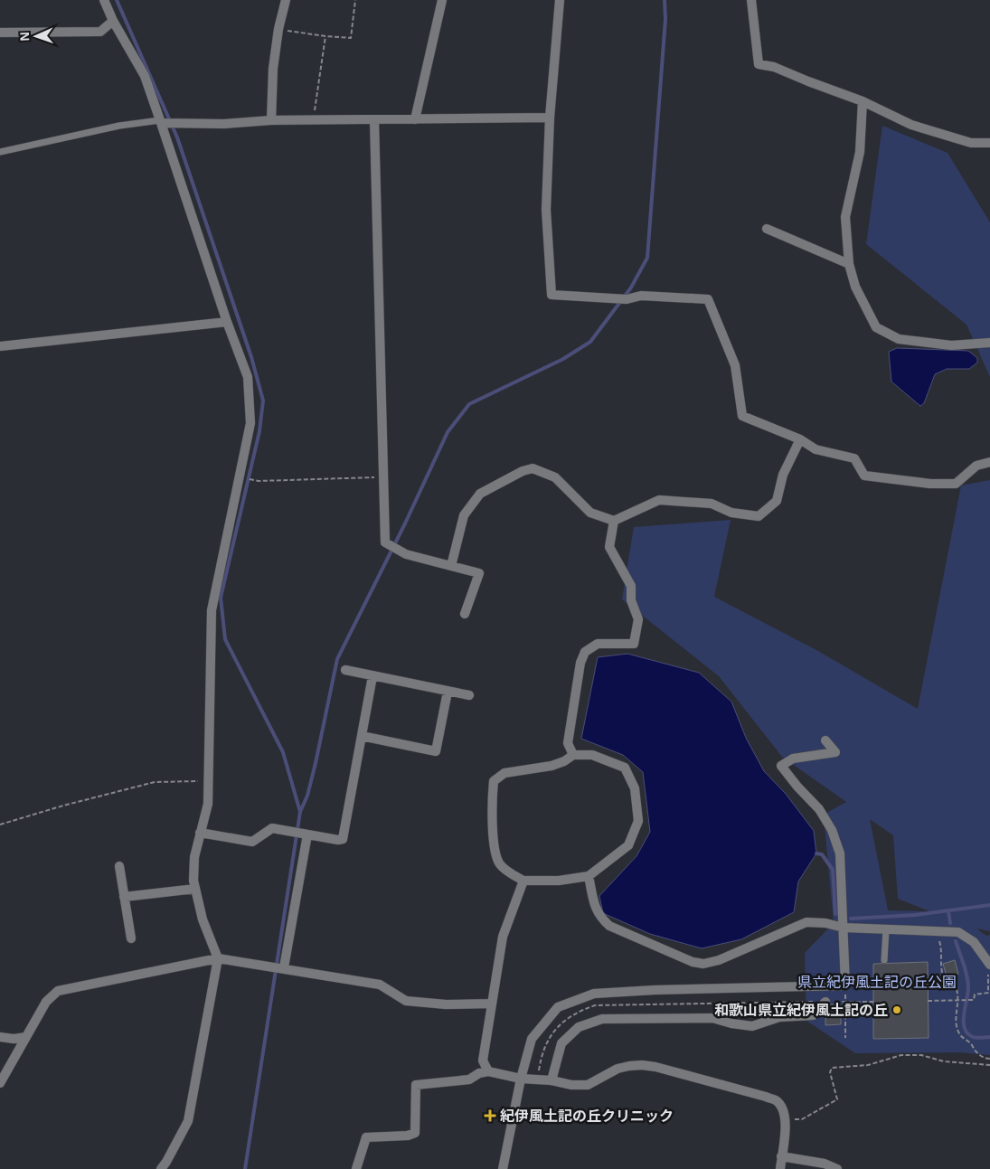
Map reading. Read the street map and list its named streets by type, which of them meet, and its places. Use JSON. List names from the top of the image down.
{
  "parks": ["県立紀伊風土記の丘公園"],
  "places": {
    "other": ["和歌山県立紀伊風土記の丘"],
    "health": ["紀伊風土記の丘クリニック"]
  },
  "north": "left"
}
